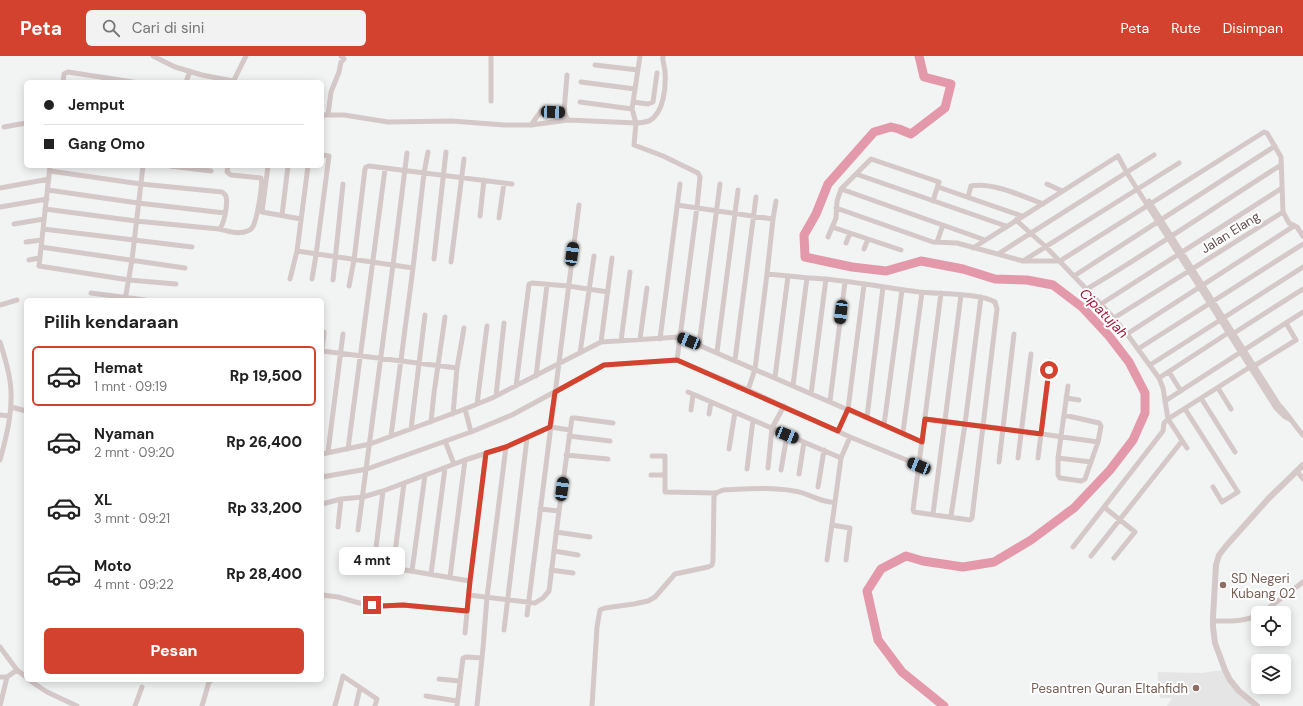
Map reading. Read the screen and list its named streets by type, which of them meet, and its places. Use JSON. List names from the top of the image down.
{
  "streets": {
    "street": ["Jalan Elang"]
  },
  "water": ["Cipatujah"],
  "places": ["SD Negeri Kubang 02", "Pesantren Quran Eltahfidh"],
  "page": {
    "header": "Peta",
    "search": "Cari di sini",
    "nav": ["Peta", "Rute", "Disimpan"],
    "banner": ["Jemput", "Gang Omo"],
    "heading": "Pilih kendaraan",
    "list": [
      {
        "name": "Hemat",
        "note": "1 mnt · 09:19",
        "value": "Rp 19,500"
      },
      {
        "name": "Nyaman",
        "note": "2 mnt · 09:20",
        "value": "Rp 26,400"
      },
      {
        "name": "XL",
        "note": "3 mnt · 09:21",
        "value": "Rp 33,200"
      },
      {
        "name": "Moto",
        "note": "4 mnt · 09:22",
        "value": "Rp 28,400"
      }
    ],
    "bubble": "4 mnt",
    "buttons": "Pesan"
  }
}
